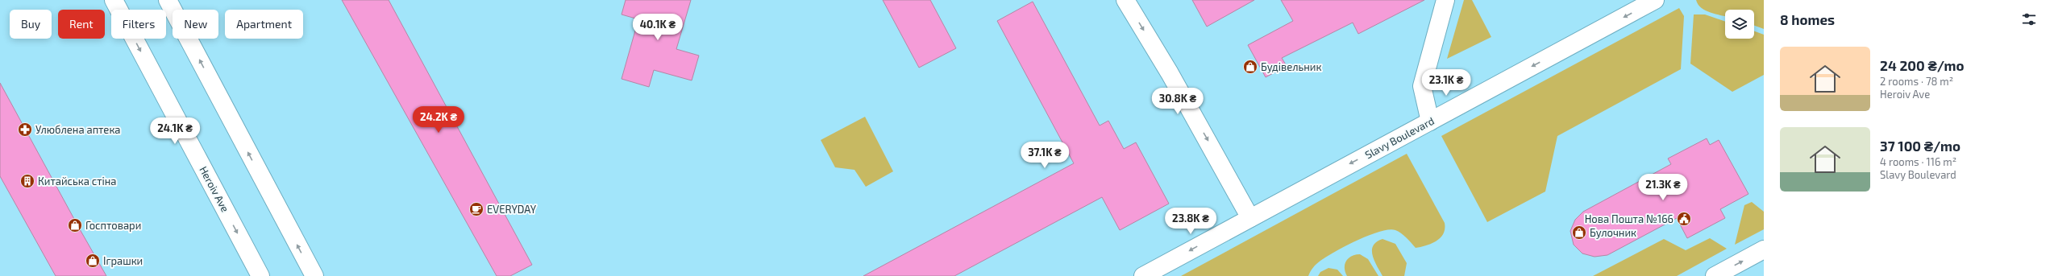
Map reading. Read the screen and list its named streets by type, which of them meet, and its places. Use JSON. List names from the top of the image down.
{
  "streets": {
    "main road": ["Slavy Boulevard", "Heroiv Ave"]
  },
  "one_way": ["Slavy Boulevard"],
  "places": {
    "shop": [
      "Будівельник",
      "Госптовари",
      "Булочник",
      "Іграшки"
    ],
    "pharmacy": ["Улюблена аптека"],
    "building": ["Китайська стіна"],
    "cafe": ["EVERYDAY"],
    "public building": ["Нова Пошта №166"]
  },
  "page": {
    "heading": "8 homes",
    "chip": [
      "Buy",
      "Rent",
      "Filters",
      "New",
      "Apartment"
    ],
    "price": [
      "40.1K ₴",
      "23.1K ₴",
      "30.8K ₴",
      "24.2K ₴",
      "24.1K ₴",
      "37.1K ₴",
      "21.3K ₴",
      "23.8K ₴"
    ],
    "list": [
      {
        "name": "24 200 ₴/mo",
        "note": "2 rooms · 78 m² · Heroiv Ave"
      },
      {
        "name": "37 100 ₴/mo",
        "note": "4 rooms · 116 m² · Slavy Boulevard"
      }
    ]
  }
}
